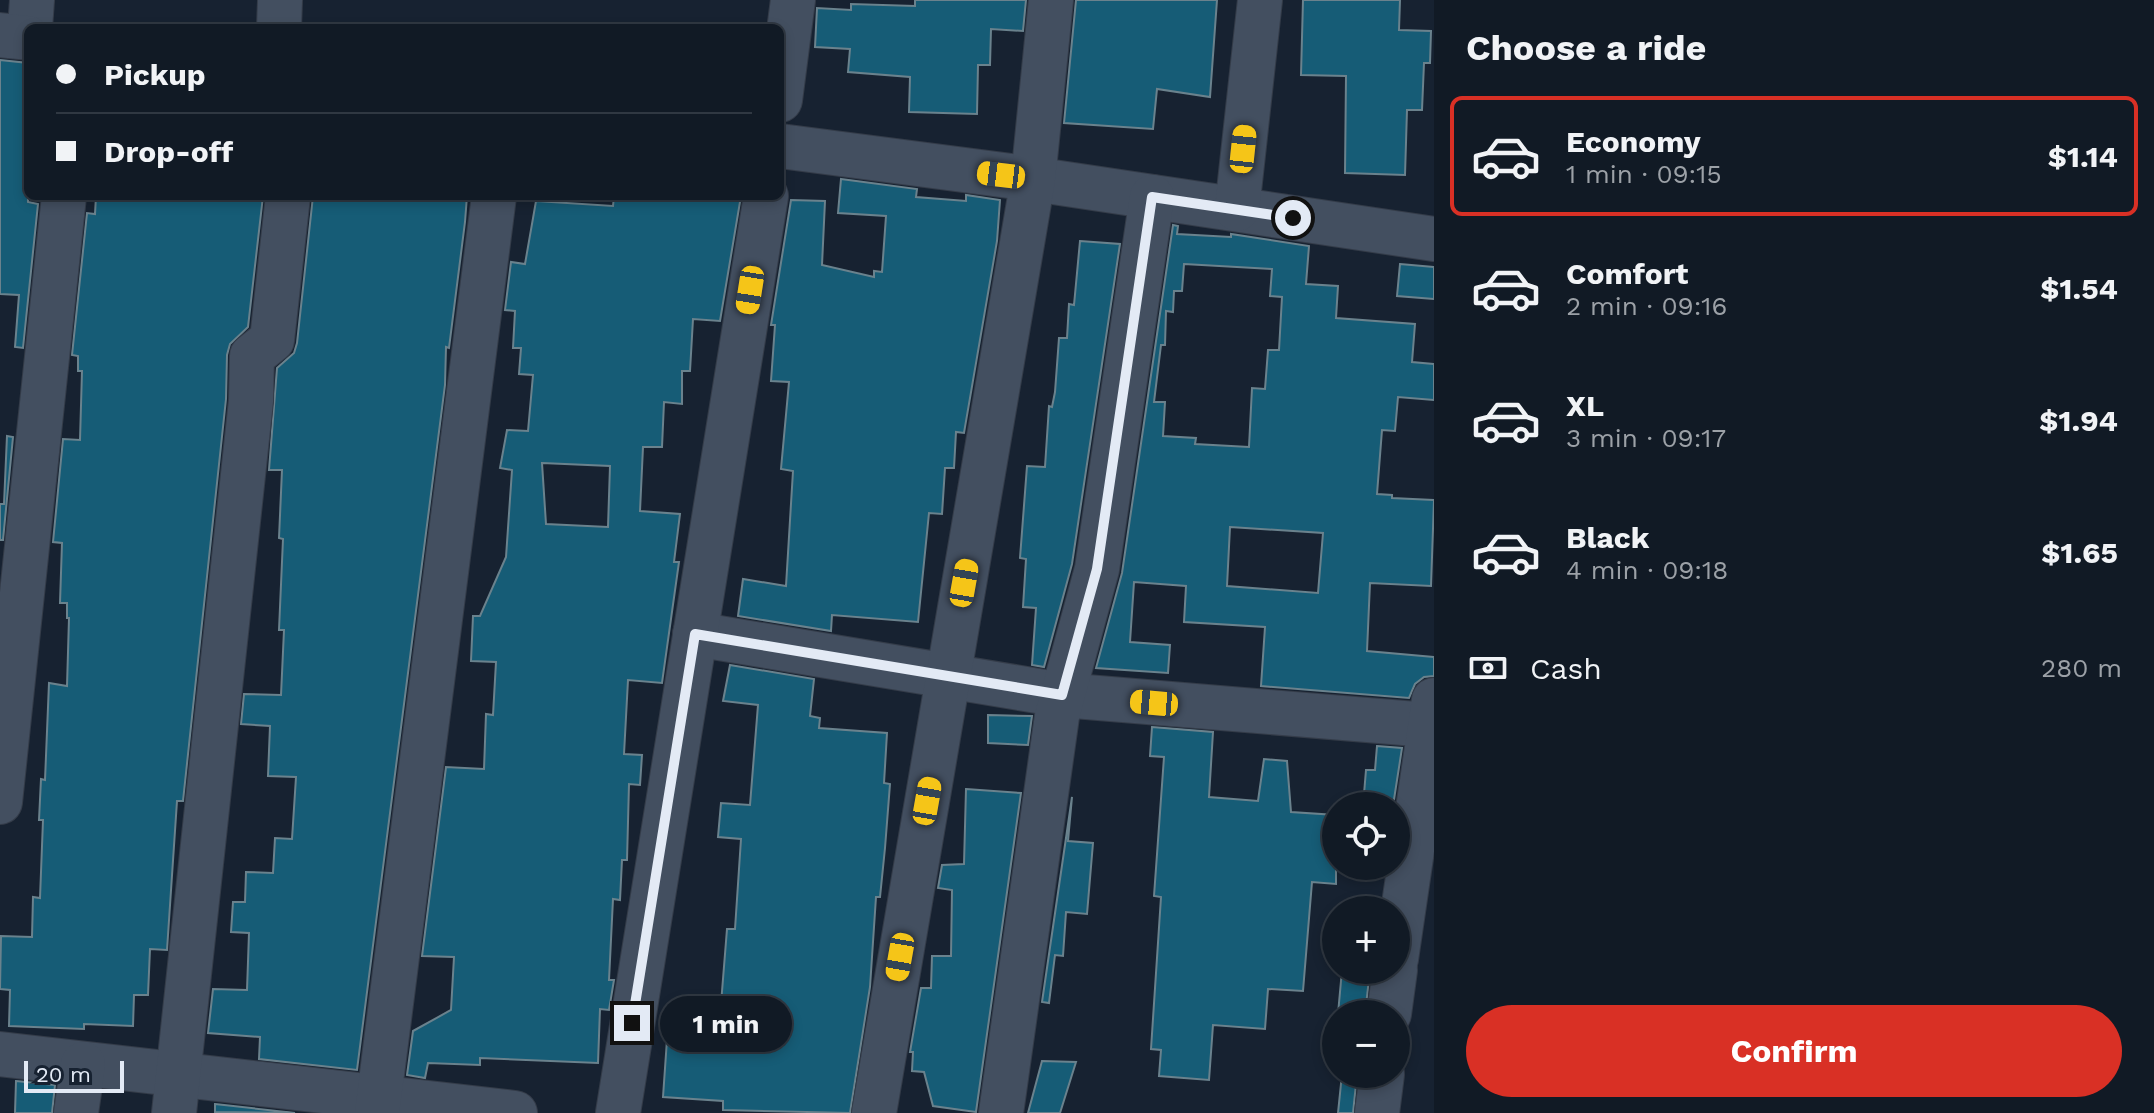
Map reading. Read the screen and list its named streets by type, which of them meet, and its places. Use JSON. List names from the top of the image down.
{
  "scale_bar": "20 m",
  "page": {
    "heading": "Choose a ride",
    "banner": ["Pickup", "Drop-off"],
    "list": [
      {
        "name": "Economy",
        "note": "1 min · 09:15",
        "value": "$1.14"
      },
      {
        "name": "Comfort",
        "note": "2 min · 09:16",
        "value": "$1.54"
      },
      {
        "name": "XL",
        "note": "3 min · 09:17",
        "value": "$1.94"
      },
      {
        "name": "Black",
        "note": "4 min · 09:18",
        "value": "$1.65"
      }
    ],
    "pay": ["Cash", "280 m"],
    "map_buttons": ["+", "−"],
    "buttons": "Confirm",
    "bubble": "1 min",
    "scale": "20 m"
  }
}
